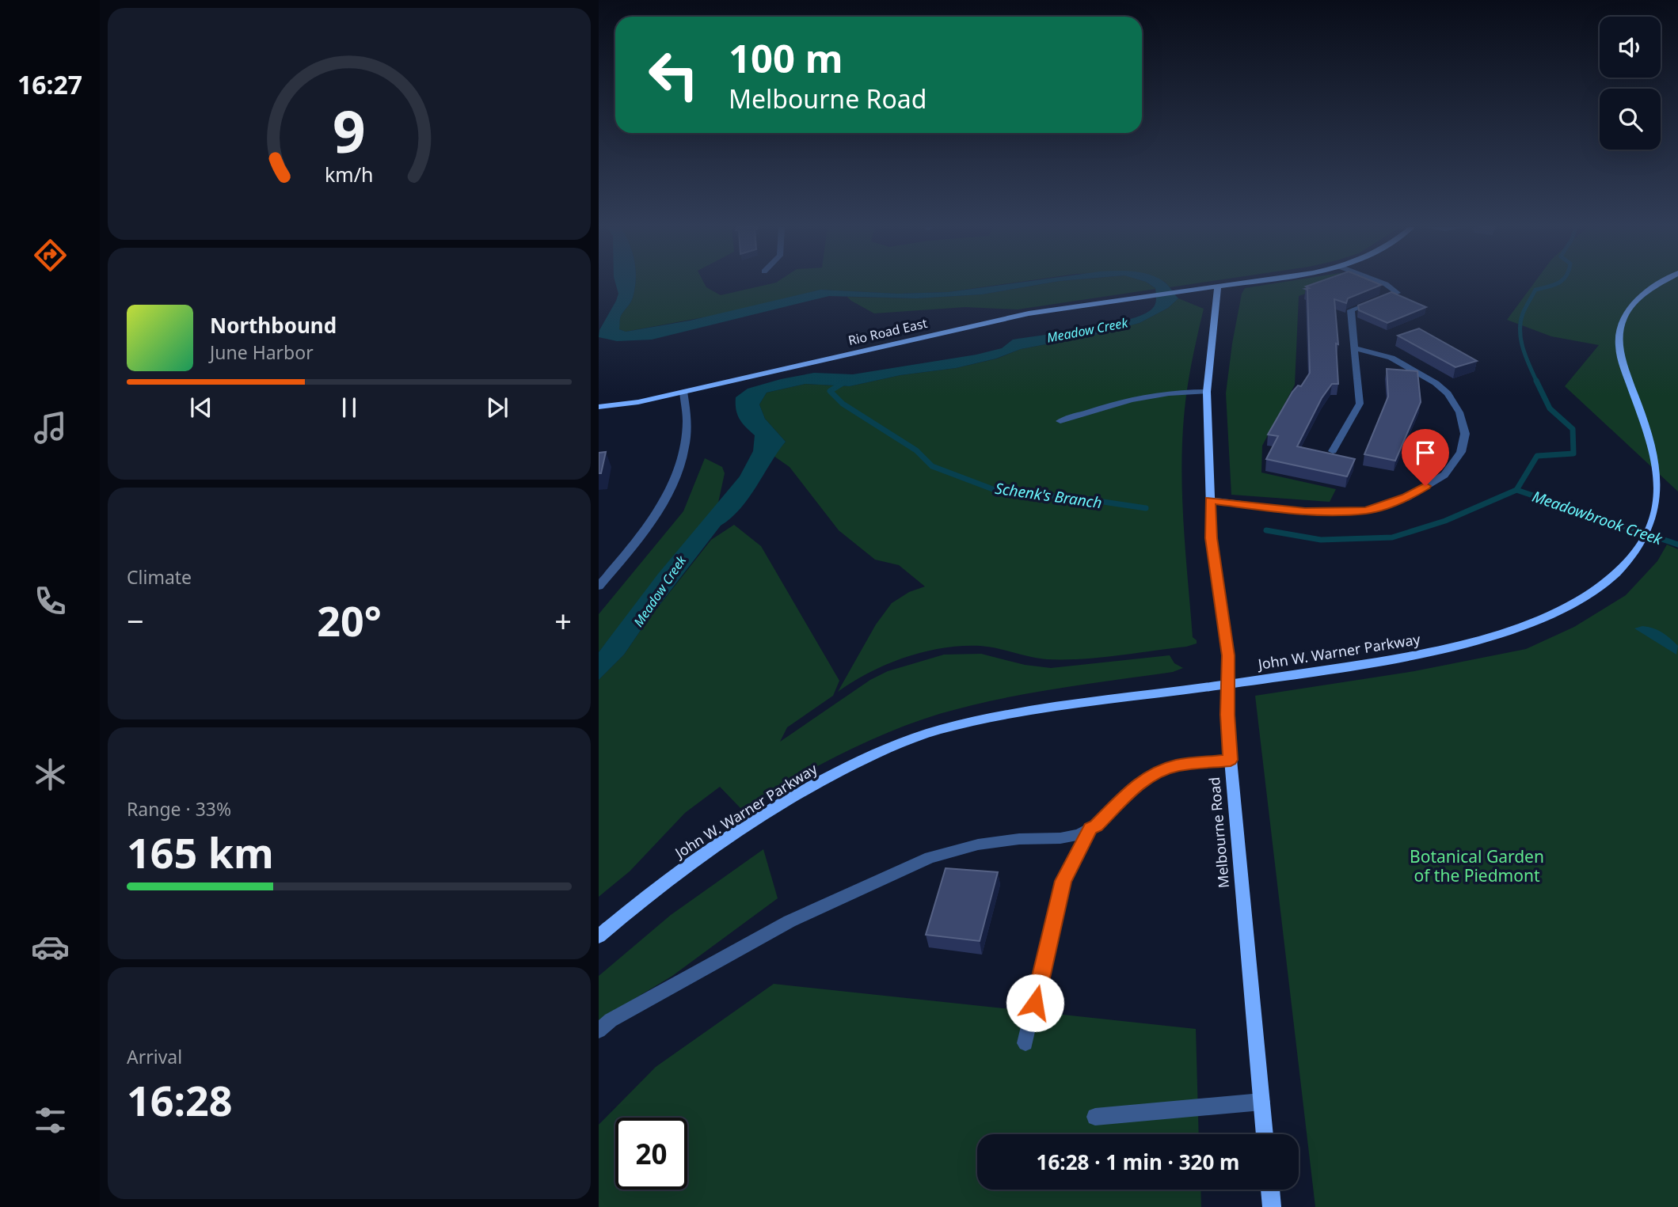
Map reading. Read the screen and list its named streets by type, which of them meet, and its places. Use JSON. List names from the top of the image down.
{
  "streets": {
    "street": ["Rio Road East", "John W. Warner Parkway", "Melbourne Road"]
  },
  "crossings": [
    ["Rio Road East", "Melbourne Road"],
    ["John W. Warner Parkway", "Melbourne Road"]
  ],
  "water": ["Meadow Creek", "Schenk's Branch", "Meadowbrook Creek"],
  "parks": ["Botanical Garden of the Piedmont"],
  "page": {
    "tabs": "16:27",
    "turn": ["100 m", "Melbourne Road"],
    "song": ["Northbound", "June Harbor"],
    "tile": [
      "Climate",
      ["Range · 33%", "165 km"],
      ["Arrival", "16:28"]
    ],
    "heat": ["−", "20°", "+"],
    "limit": "20",
    "trip": "16:28 · 1 min · 320 m",
    "gauge": ["9", "km/h"]
  }
}
